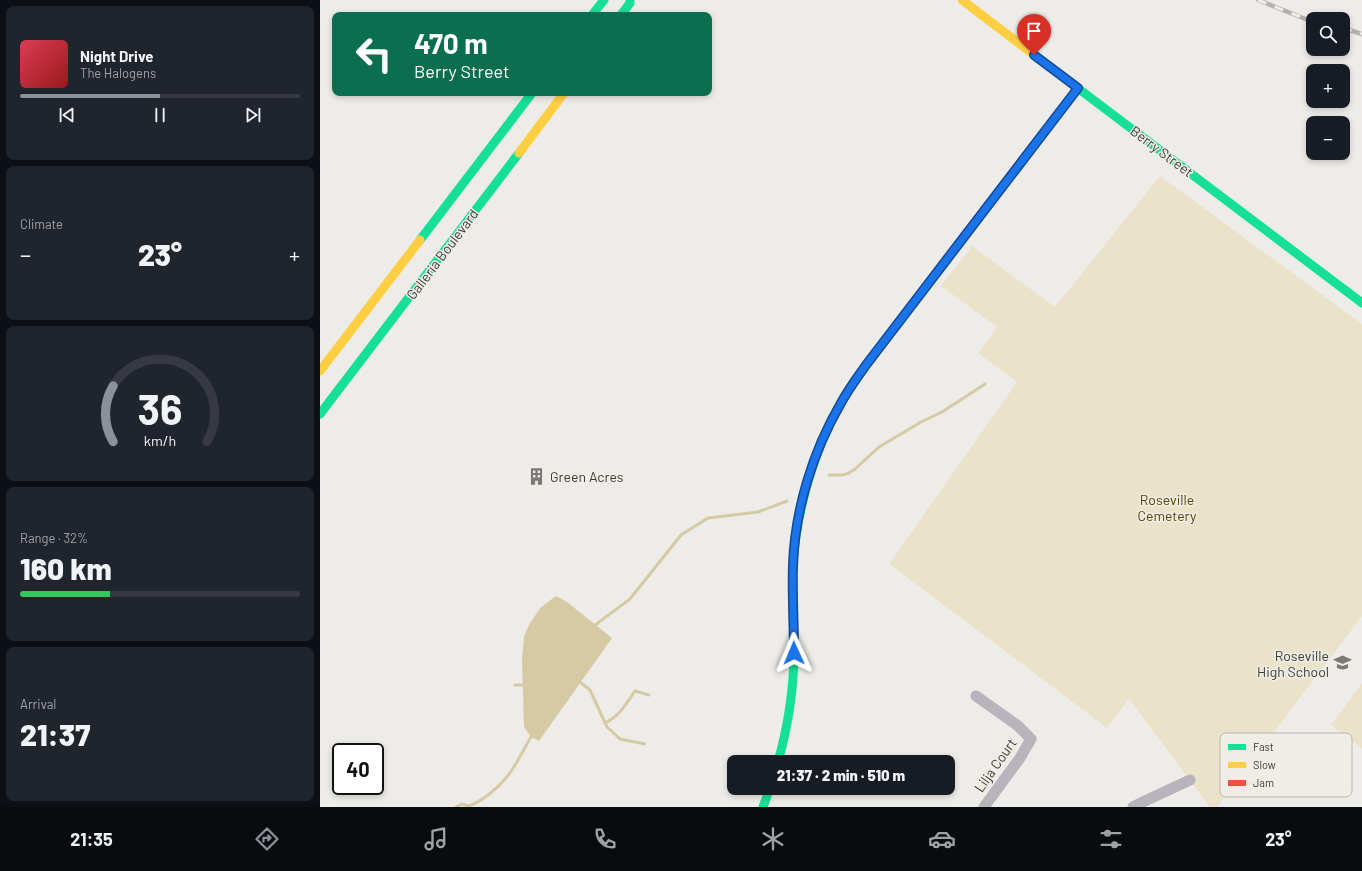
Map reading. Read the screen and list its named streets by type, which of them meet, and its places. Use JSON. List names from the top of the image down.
{
  "streets": {
    "street": ["Berry Street", "Galleria Boulevard", "Lilja Court"]
  },
  "parks": ["Roseville Cemetery"],
  "places": {
    "building": ["Green Acres"],
    "school or university": ["Roseville High School"]
  },
  "legend": ["Fast", "Slow", "Jam"],
  "page": {
    "map_buttons": ["+", "−"],
    "turn": ["470 m", "Berry Street"],
    "song": ["Night Drive", "The Halogens"],
    "tile": [
      "Climate",
      ["Range · 32%", "160 km"],
      ["Arrival", "21:37"]
    ],
    "heat": ["−", "23°", "+"],
    "limit": "40",
    "trip": "21:37 · 2 min · 510 m",
    "tabs": ["21:35", "23°"],
    "gauge": ["36", "km/h"]
  }
}
